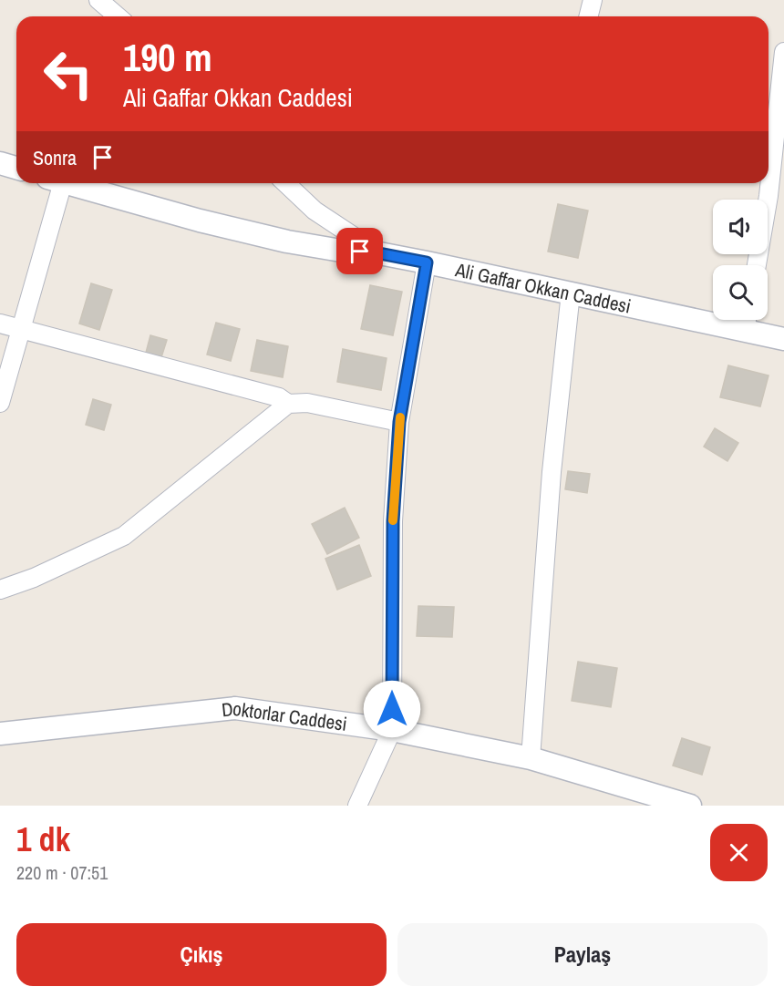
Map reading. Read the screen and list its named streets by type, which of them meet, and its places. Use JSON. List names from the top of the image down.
{
  "streets": {
    "street": ["Ali Gaffar Okkan Caddesi", "Doktorlar Caddesi"]
  },
  "page": {
    "turn": ["190 m", "Ali Gaffar Okkan Caddesi"],
    "then": "Sonra",
    "heading": ["1 dk", "220 m · 07:51"],
    "buttons": ["Çıkış", "Paylaş"]
  }
}
